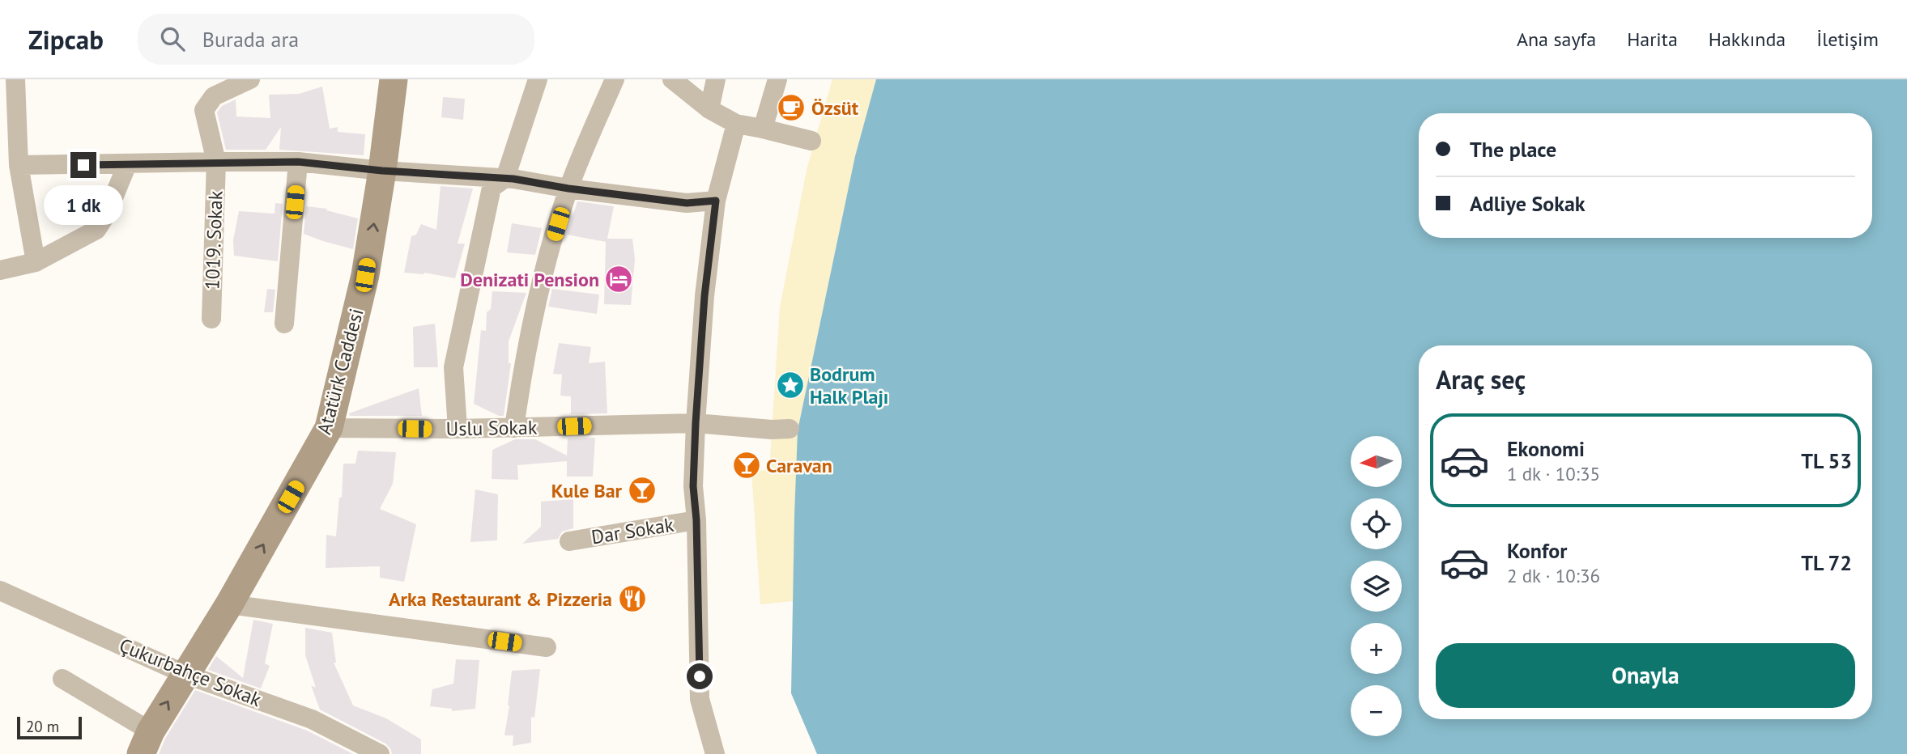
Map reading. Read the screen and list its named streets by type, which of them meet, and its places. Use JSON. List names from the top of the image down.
{
  "streets": {
    "street": [
      "1019. Sokak",
      "Atatürk Caddesi",
      "Uslu Sokak",
      "Dar Sokak",
      "Çukurbahçe Sokak"
    ]
  },
  "crossings": [
    ["Atatürk Caddesi", "Uslu Sokak"],
    ["Atatürk Caddesi", "Çukurbahçe Sokak"]
  ],
  "places": {
    "cafe": ["Özsüt"],
    "hotel": ["Denizati Pension"],
    "place": ["Bodrum Halk Plajı"],
    "bar": ["Caravan", "Kule Bar"],
    "restaurant": ["Arka Restaurant & Pizzeria"]
  },
  "scale_bar": "20 m",
  "north": "left",
  "page": {
    "header": "Zipcab",
    "search": "Burada ara",
    "nav": [
      "Ana sayfa",
      "Harita",
      "Hakkında",
      "İletişim"
    ],
    "banner": ["The place", "Adliye Sokak"],
    "bubble": "1 dk",
    "heading": "Araç seç",
    "list": [
      {
        "name": "Ekonomi",
        "note": "1 dk · 10:35",
        "value": "TL 53"
      },
      {
        "name": "Konfor",
        "note": "2 dk · 10:36",
        "value": "TL 72"
      }
    ],
    "map_buttons": ["+", "−"],
    "buttons": "Onayla",
    "scale": "20 m"
  }
}
